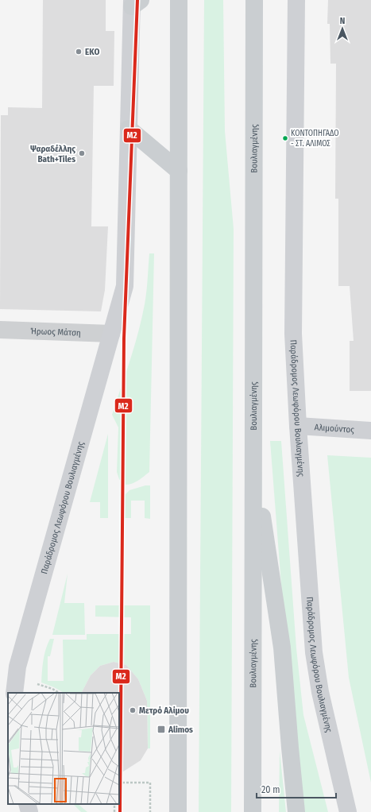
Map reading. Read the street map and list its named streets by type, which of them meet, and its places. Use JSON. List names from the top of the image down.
{
  "streets": {
    "main road": ["Βουλιαγμένης"],
    "street": ["Ήρωος Μάτση", "Παράδρομος Λεωφόρου Βουλιαγμένης", "Αλιμούντος"]
  },
  "crossings": [
    ["Ήρωος Μάτση", "Παράδρομος Λεωφόρου Βουλιαγμένης"],
    ["Παράδρομος Λεωφόρου Βουλιαγμένης", "Αλιμούντος"]
  ],
  "places": {
    "other": [
      "EKO",
      "ΚΟΝΤΟΠΗΓΑΔΟ - ΣΤ. ΑΛΙΜΟΣ",
      "Ψαραδέλλης Bath+Tiles",
      "Μετρό Αλίμου"
    ],
    "transit": ["Alimos"]
  },
  "lines": ["transit line Μ2"],
  "scale_bar": "20 m",
  "north": "top"
}
